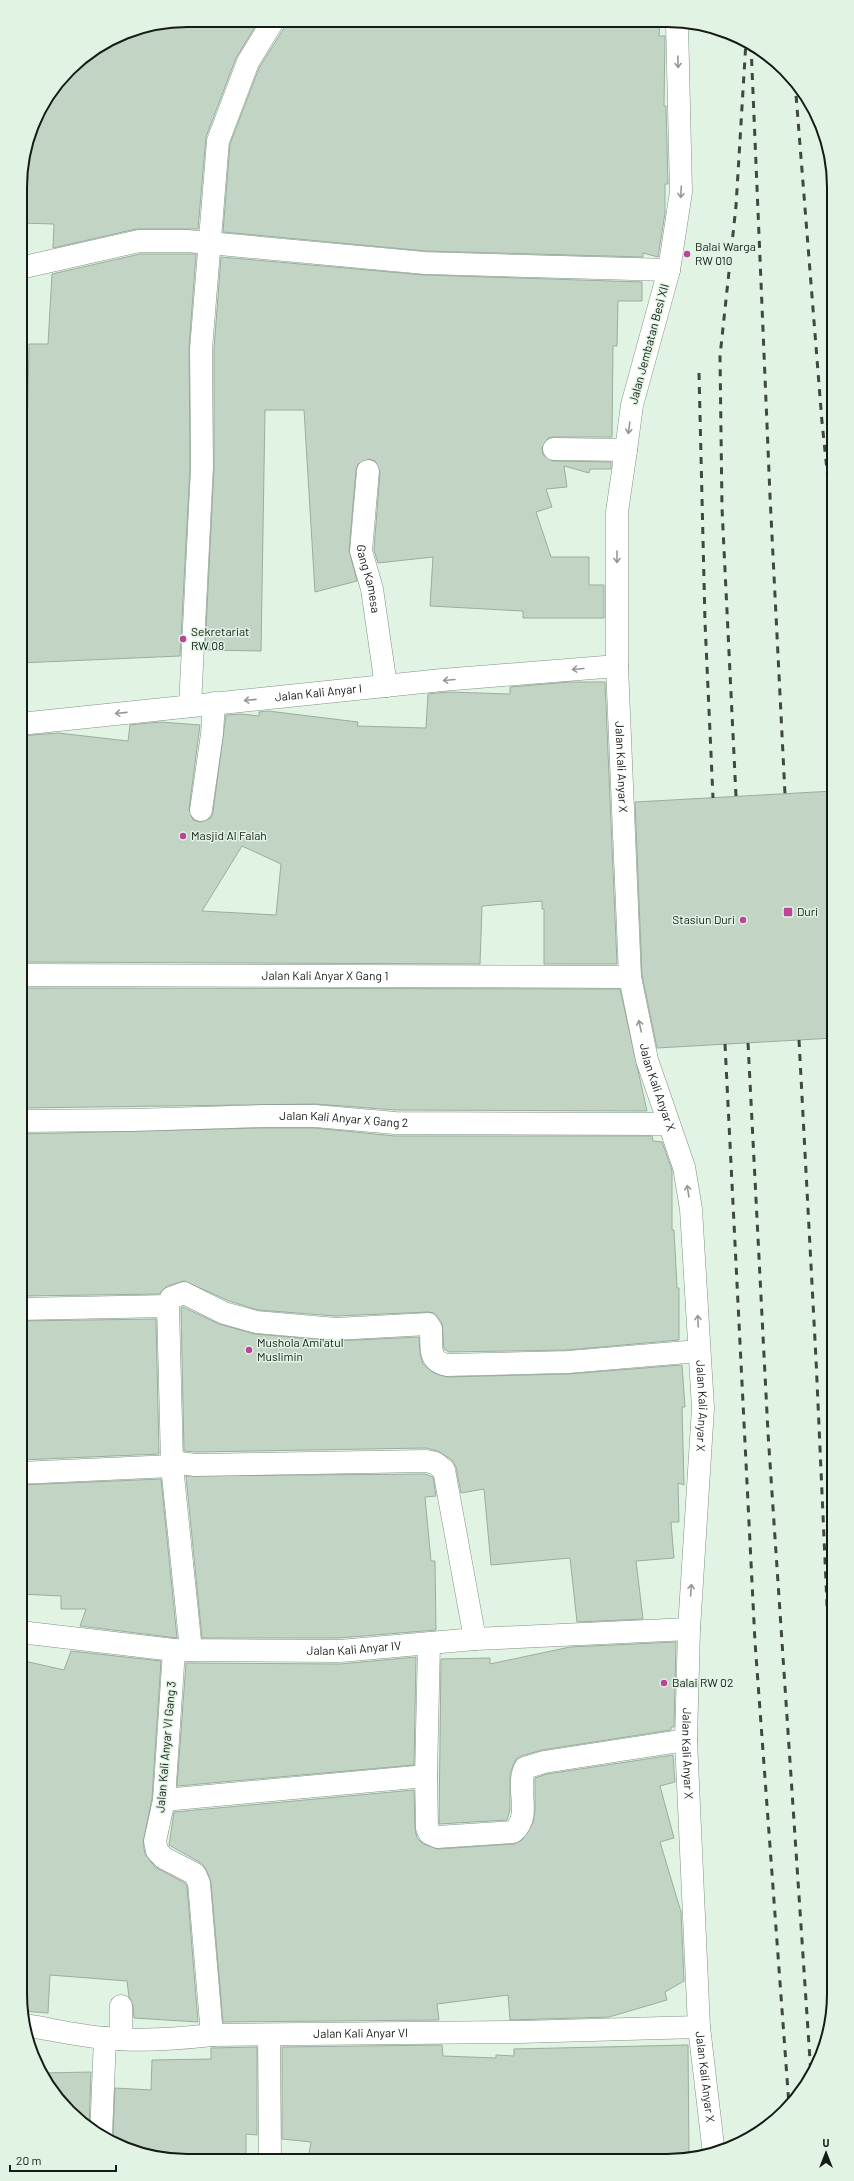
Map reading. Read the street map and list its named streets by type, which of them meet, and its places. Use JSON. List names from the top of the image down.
{
  "streets": {
    "street": [
      "Jalan Jembatan Besi XII",
      "Gang Kamesa",
      "Jalan Kali Anyar I",
      "Jalan Kali Anyar X",
      "Jalan Kali Anyar X Gang 1",
      "Jalan Kali Anyar X Gang 2",
      "Jalan Kali Anyar IV",
      "Jalan Kali Anyar VI Gang 3",
      "Jalan Kali Anyar VI"
    ]
  },
  "crossings": [
    ["Jalan Jembatan Besi XII", "Jalan Kali Anyar I"],
    ["Jalan Jembatan Besi XII", "Jalan Kali Anyar X"],
    ["Gang Kamesa", "Jalan Kali Anyar I"],
    ["Jalan Kali Anyar I", "Jalan Kali Anyar X"],
    ["Jalan Kali Anyar X", "Jalan Kali Anyar X Gang 1"],
    ["Jalan Kali Anyar X", "Jalan Kali Anyar X Gang 2"],
    ["Jalan Kali Anyar X", "Jalan Kali Anyar IV"],
    ["Jalan Kali Anyar X", "Jalan Kali Anyar VI"],
    ["Jalan Kali Anyar IV", "Jalan Kali Anyar VI Gang 3"],
    ["Jalan Kali Anyar VI Gang 3", "Jalan Kali Anyar VI"]
  ],
  "one_way": ["Jalan Jembatan Besi XII", "Jalan Kali Anyar I", "Jalan Kali Anyar X"],
  "places": {
    "other": [
      "Balai Warga RW 010",
      "Sekretariat RW 08",
      "Masjid Al Falah",
      "Stasiun Duri",
      "Mushola Ami'atul Muslimin",
      "Balai RW 02"
    ],
    "transit": ["Duri"]
  },
  "scale_bar": "20 m",
  "north": "top"
}
